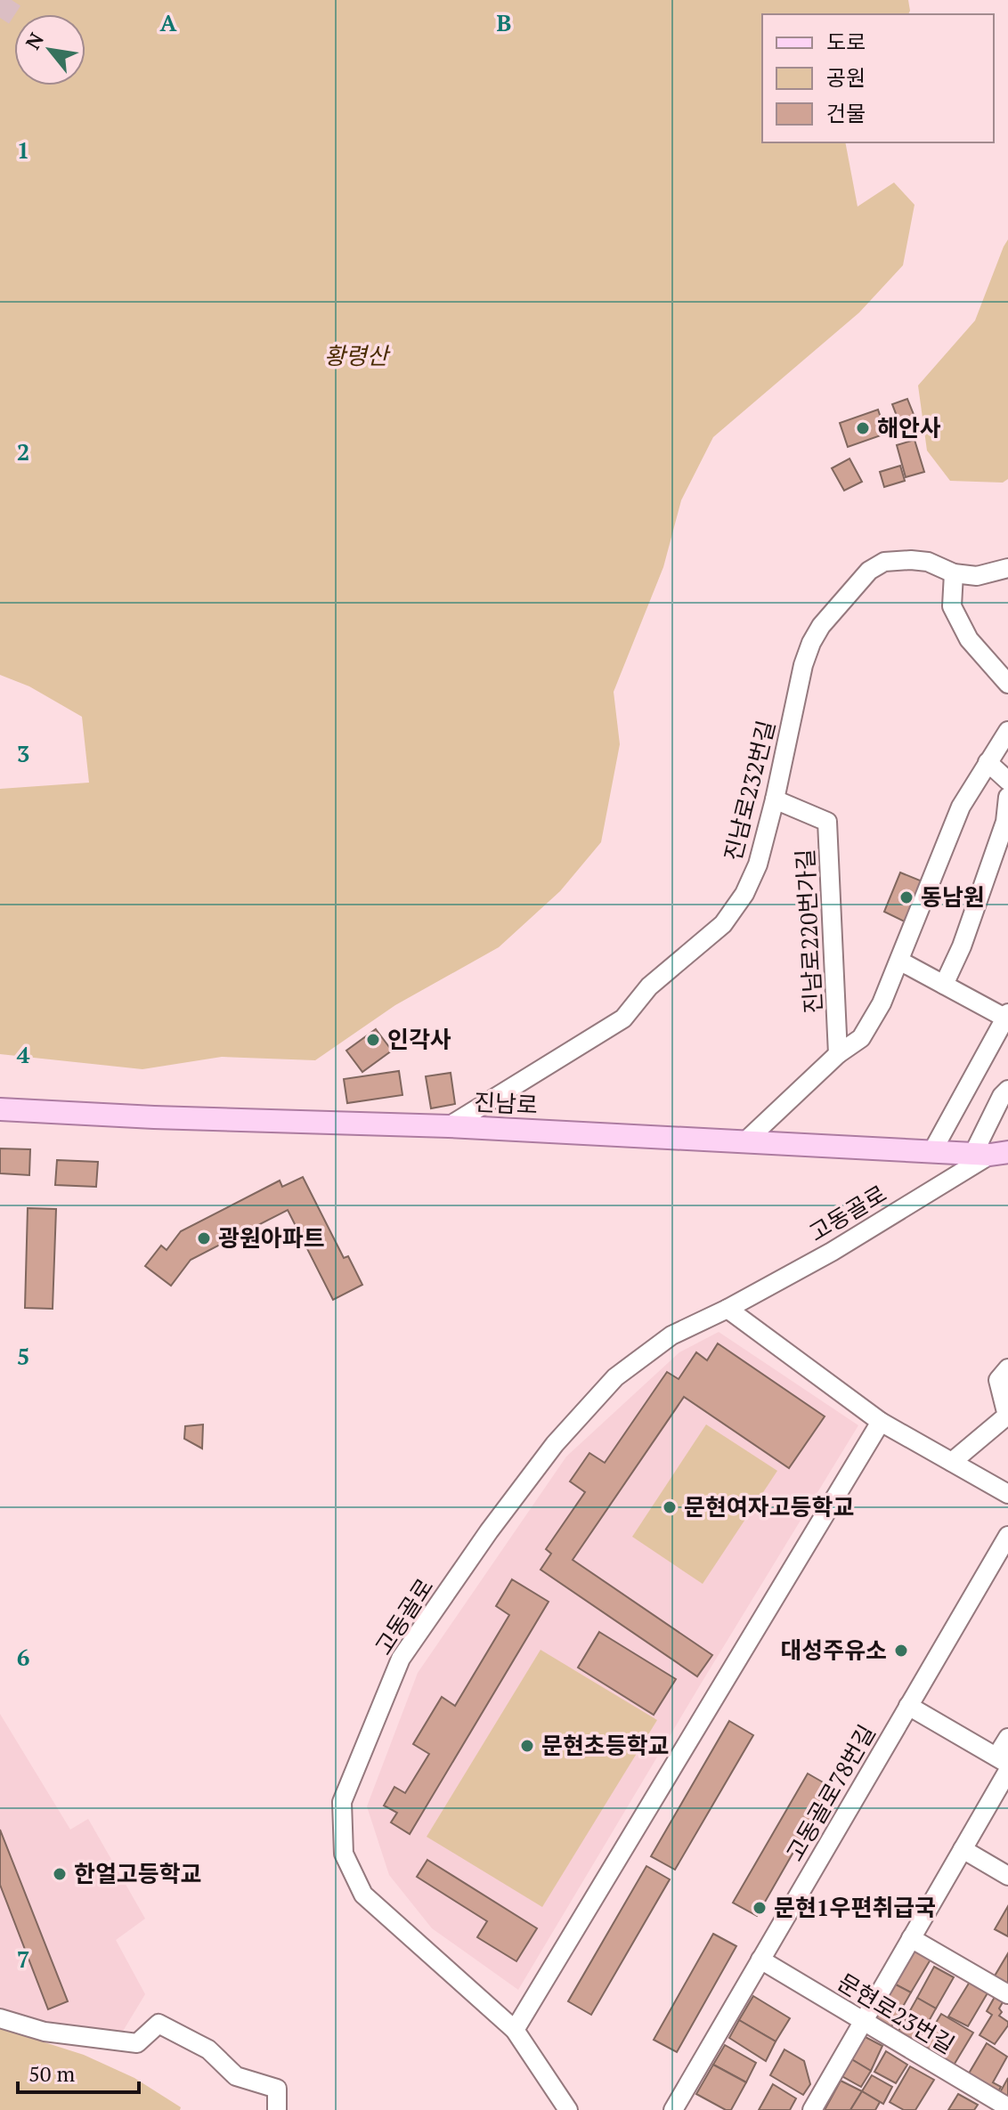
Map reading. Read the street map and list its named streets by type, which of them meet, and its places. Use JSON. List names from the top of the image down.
{
  "streets": {
    "main road": ["진남로"],
    "street": [
      "진남로232번길",
      "진남로220번가길",
      "고동골로",
      "고동골로78번길",
      "문현로23번길"
    ]
  },
  "crossings": [
    ["진남로232번길", "진남로220번가길"],
    ["진남로232번길", "진남로"],
    ["진남로", "고동골로"],
    ["고동골로78번길", "문현로23번길"]
  ],
  "parks": ["황령산"],
  "places": [
    "해안사",
    "동남원",
    "인각사",
    "광원아파트",
    "문현여자고등학교",
    "대성주유소",
    "문현초등학교",
    "한얼고등학교",
    "문현1우편취급국"
  ],
  "legend": ["도로", "공원", "건물"],
  "scale_bar": "50 m",
  "north": "top left",
  "grid": {
    "columns": ["A", "B"],
    "rows": [
      "1",
      "2",
      "3",
      "4",
      "5",
      "6",
      "7"
    ]
  }
}
